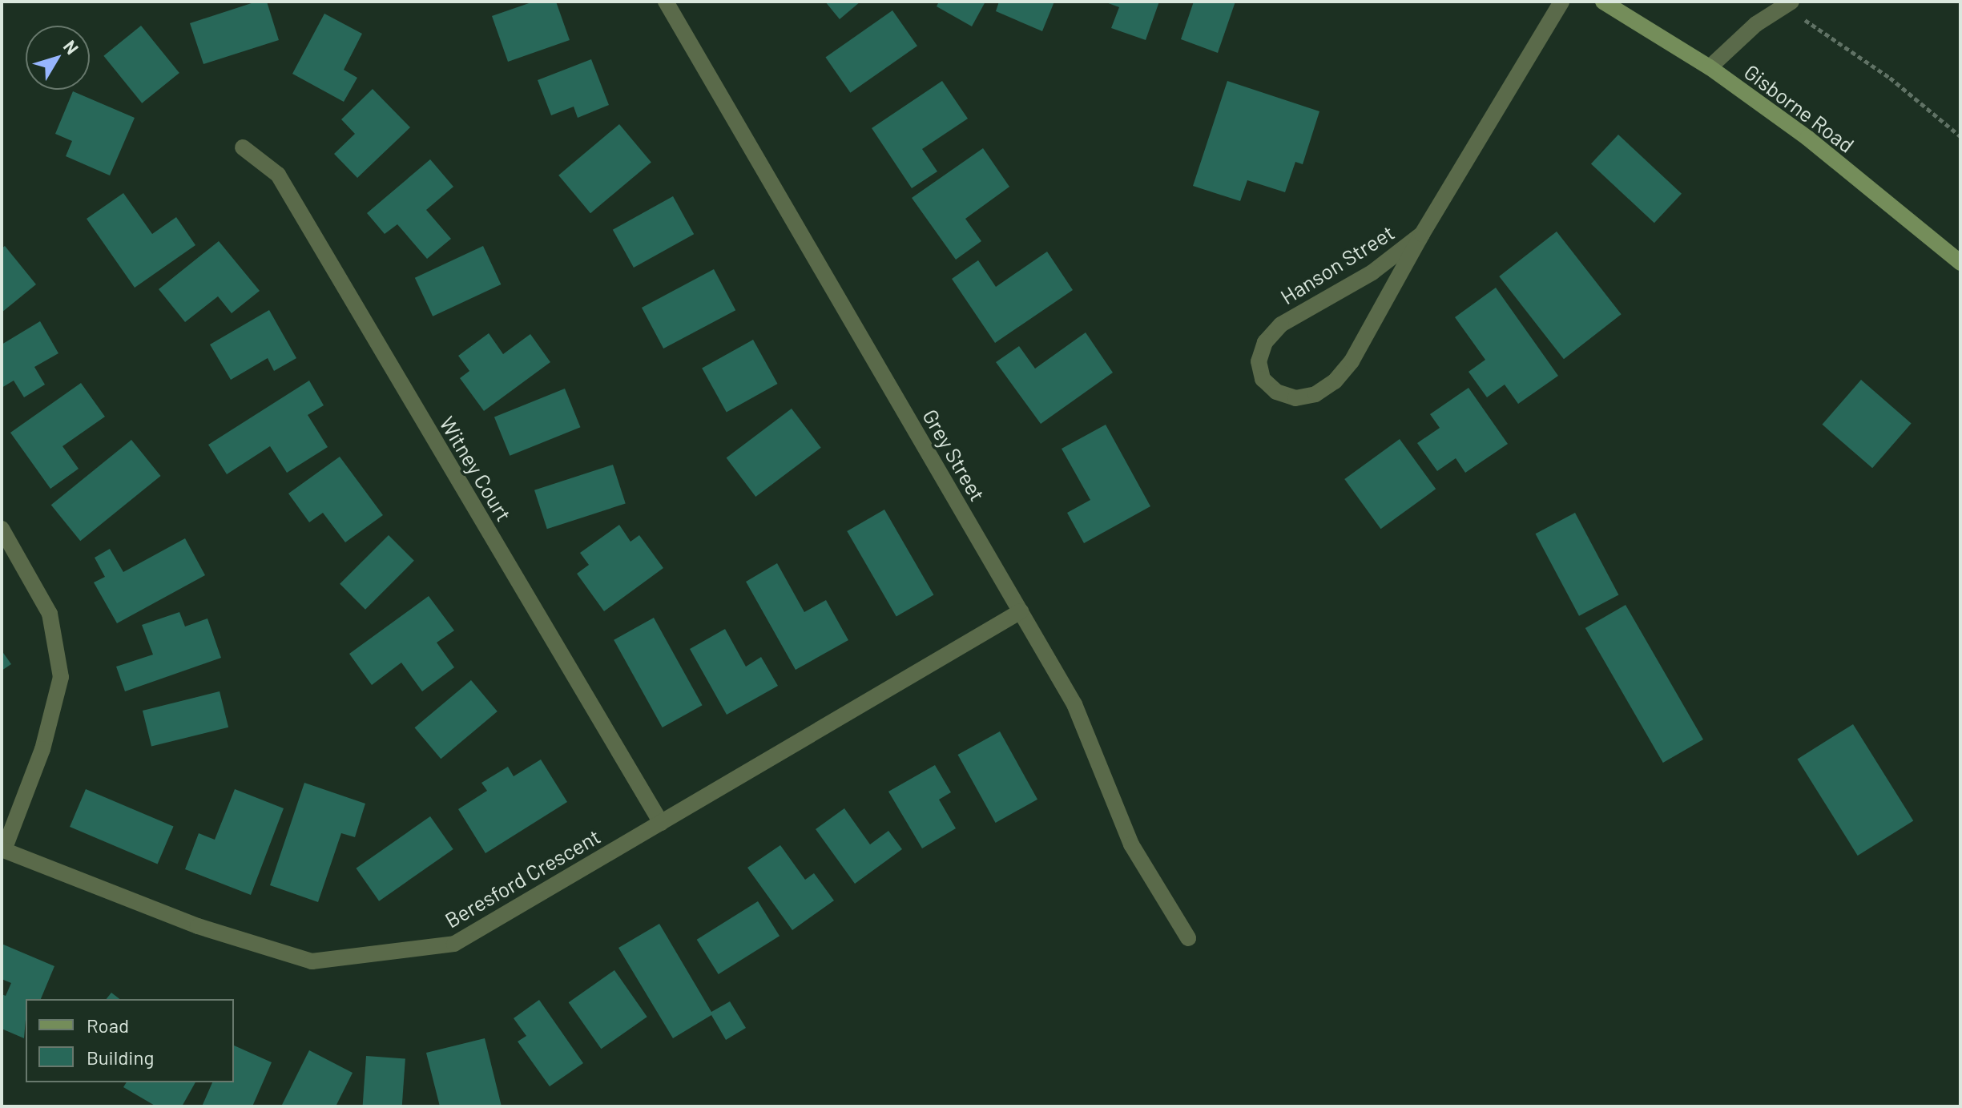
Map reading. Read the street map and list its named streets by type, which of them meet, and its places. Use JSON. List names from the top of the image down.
{
  "streets": {
    "main road": ["Gisborne Road"],
    "street": [
      "Hanson Street",
      "Grey Street",
      "Witney Court",
      "Beresford Crescent"
    ]
  },
  "crossings": [
    ["Grey Street", "Beresford Crescent"],
    ["Witney Court", "Beresford Crescent"]
  ],
  "legend": ["Road", "Building"],
  "north": "top right"
}
